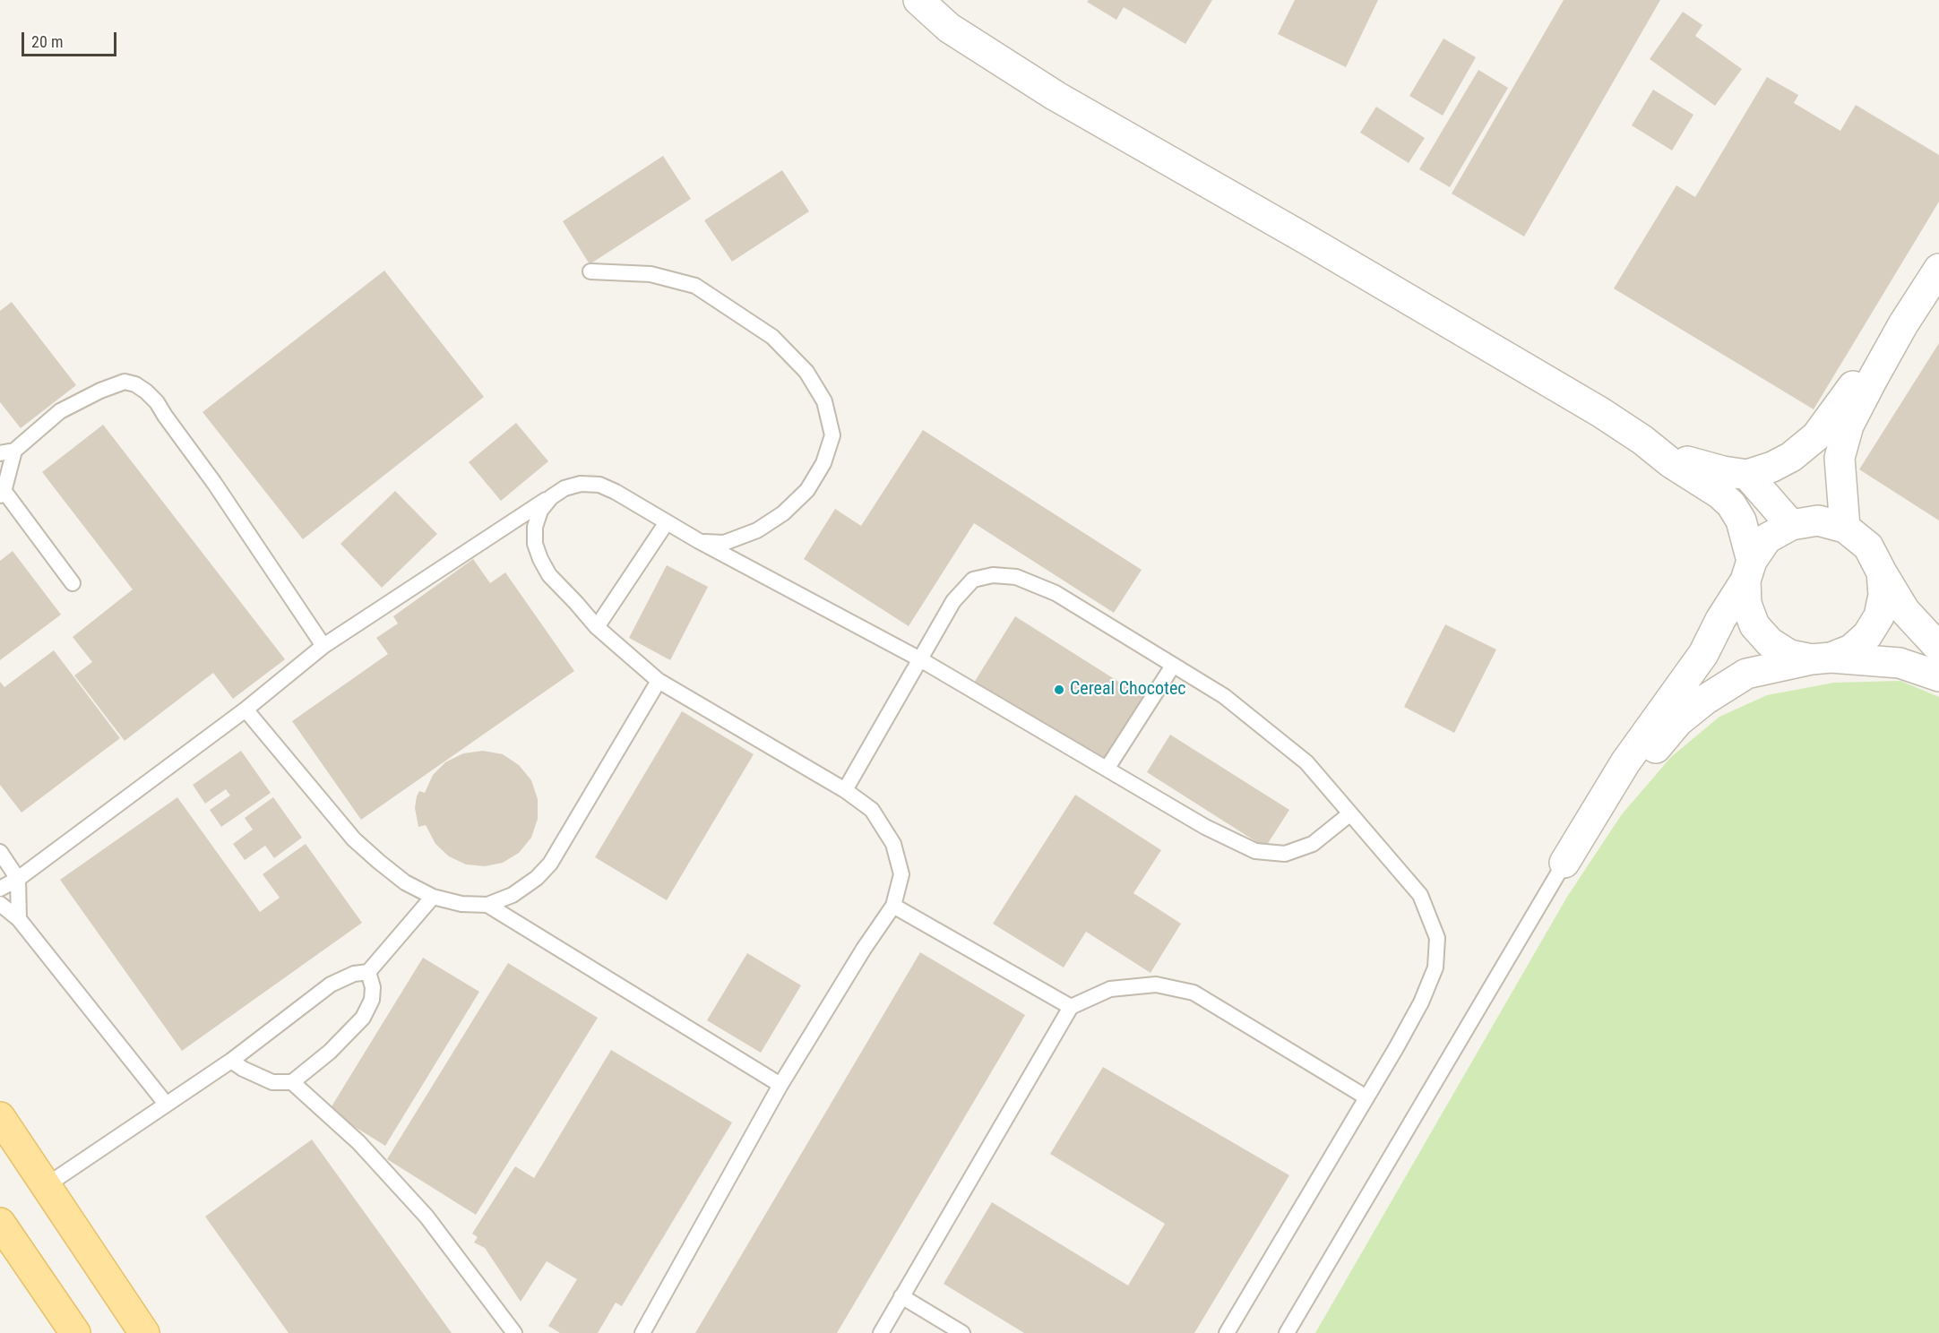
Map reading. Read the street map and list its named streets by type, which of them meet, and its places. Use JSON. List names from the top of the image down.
{
  "places": ["Cereal Chocotec"],
  "scale_bar": "20 m"
}
